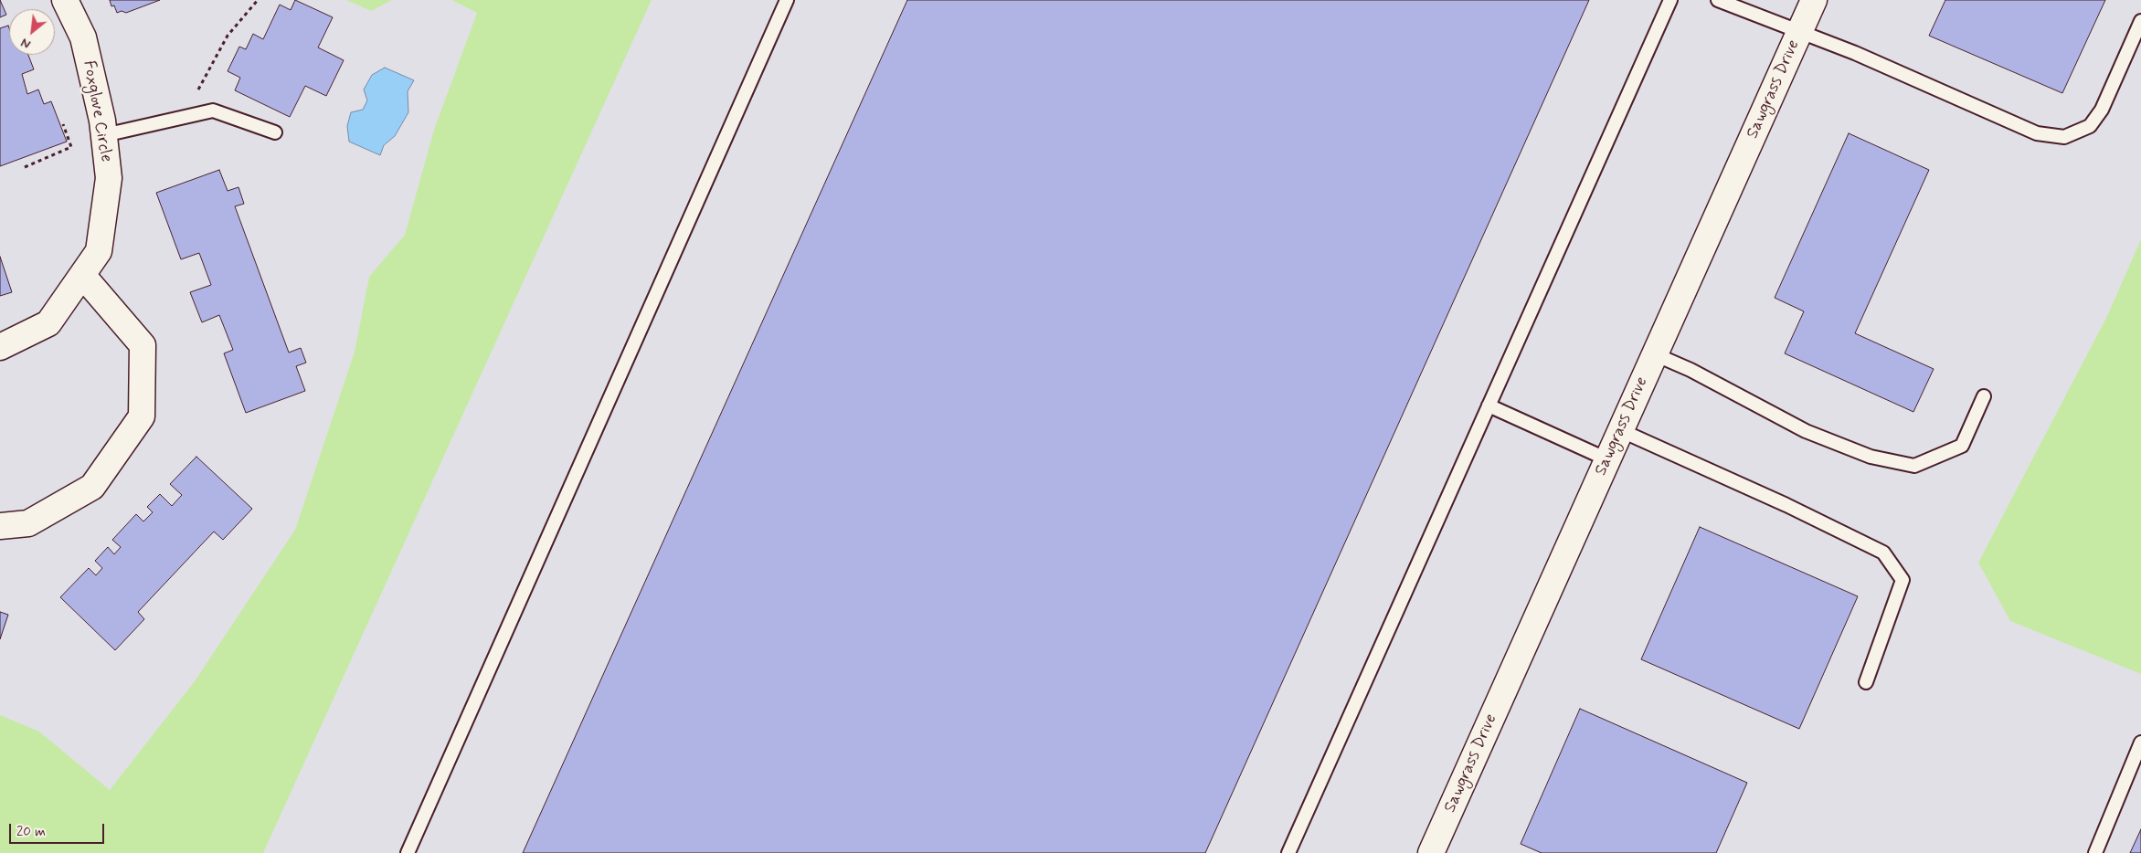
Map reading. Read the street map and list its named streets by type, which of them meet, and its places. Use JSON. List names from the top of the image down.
{
  "streets": {
    "street": ["Sawgrass Drive", "Foxglove Circle"]
  },
  "scale_bar": "20 m",
  "north": "bottom left"
}
